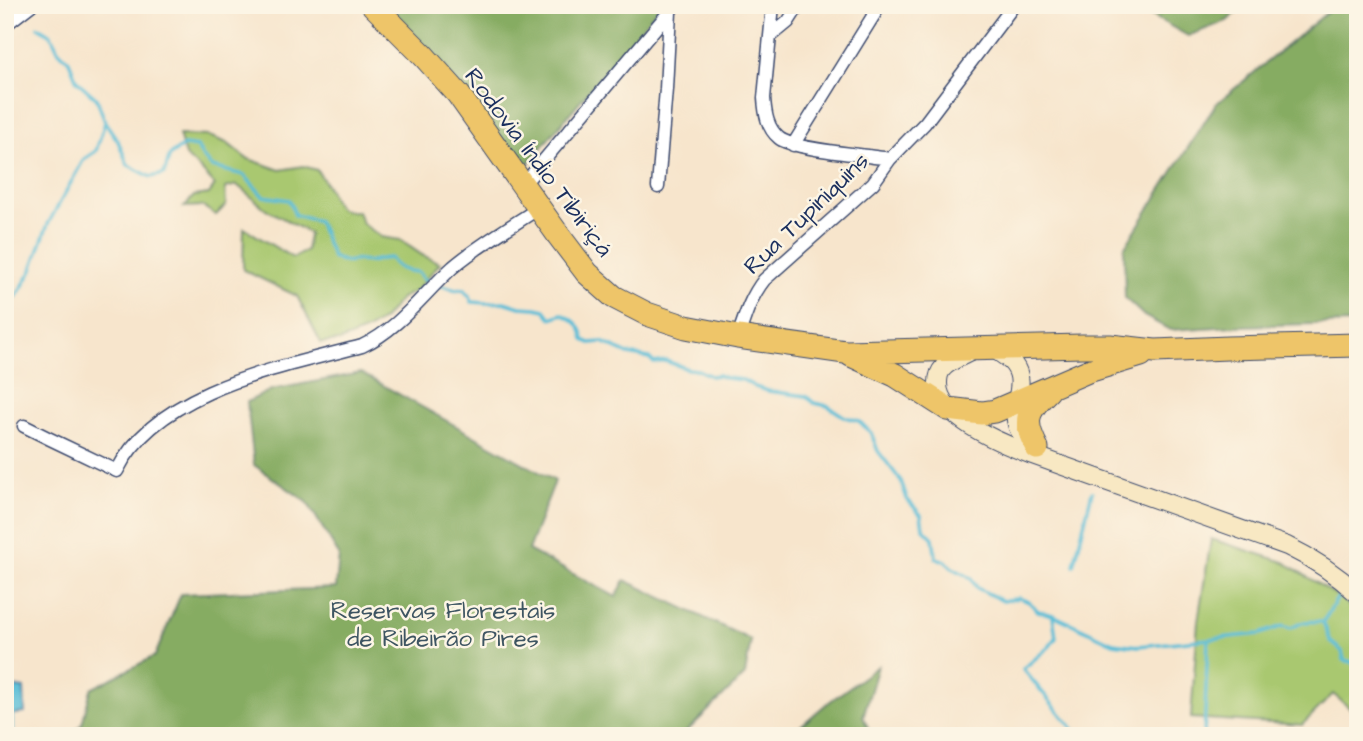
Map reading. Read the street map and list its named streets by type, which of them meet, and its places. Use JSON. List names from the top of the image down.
{
  "streets": {
    "highway": ["Rodovia Índio Tibiriçá"],
    "street": ["Rua Tupiniquins"]
  },
  "crossings": [
    ["Rodovia Índio Tibiriçá", "Rua Tupiniquins"]
  ],
  "parks": ["Reservas Florestais de Ribeirão Pires"]
}
